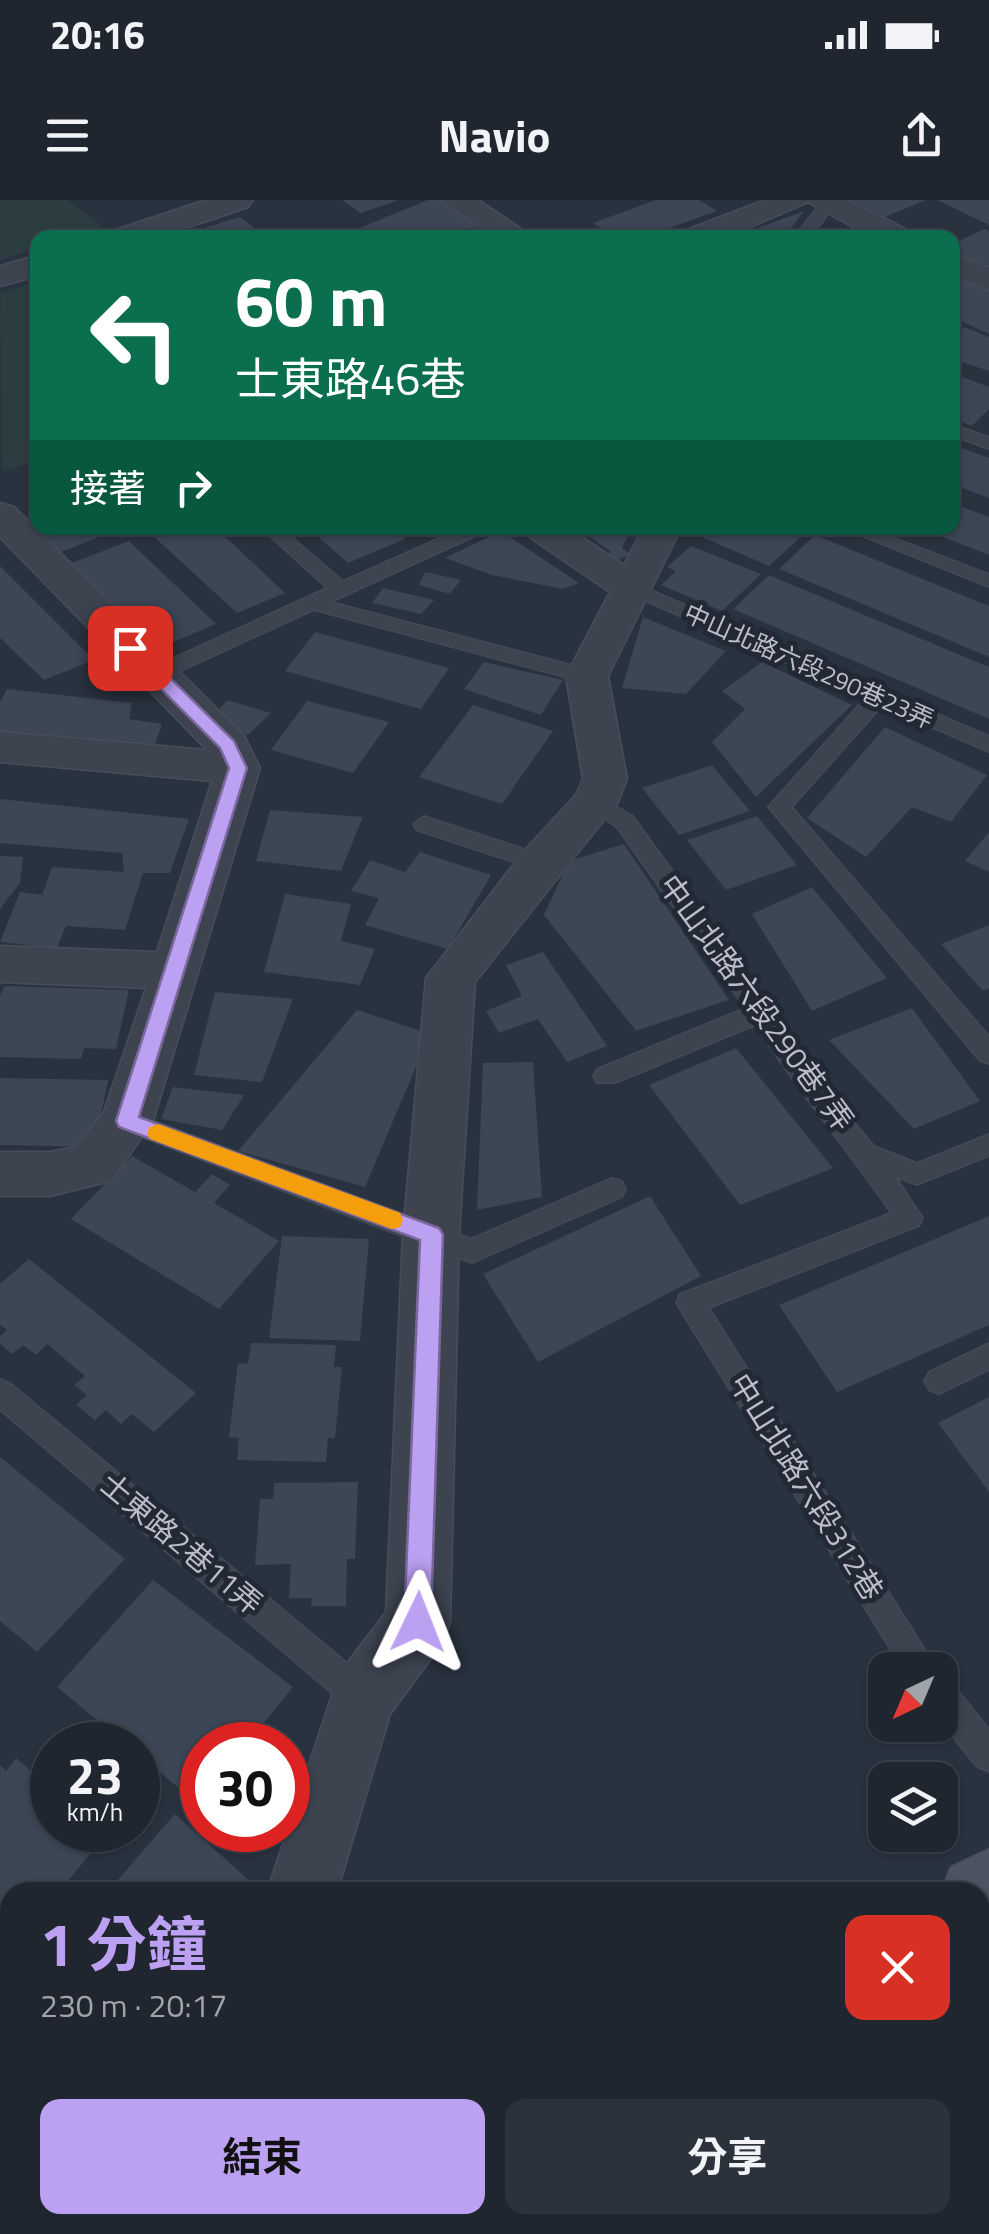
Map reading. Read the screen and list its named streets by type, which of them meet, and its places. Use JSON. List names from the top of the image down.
{
  "streets": {
    "lane": [
      "中山北路六段290巷23弄",
      "中山北路六段290巷7弄",
      "中山北路六段312巷",
      "士東路2巷11弄"
    ]
  },
  "crossings": [
    ["中山北路六段290巷7弄", "中山北路六段312巷"]
  ],
  "north": "bottom left",
  "page": {
    "status": "20:16",
    "header": "Navio",
    "turn": ["60 m", "士東路46巷"],
    "then": "接著",
    "speed": "23 km/h",
    "limit": "30",
    "heading": ["1 分鐘", "230 m · 20:17"],
    "buttons": ["結束", "分享"]
  }
}
